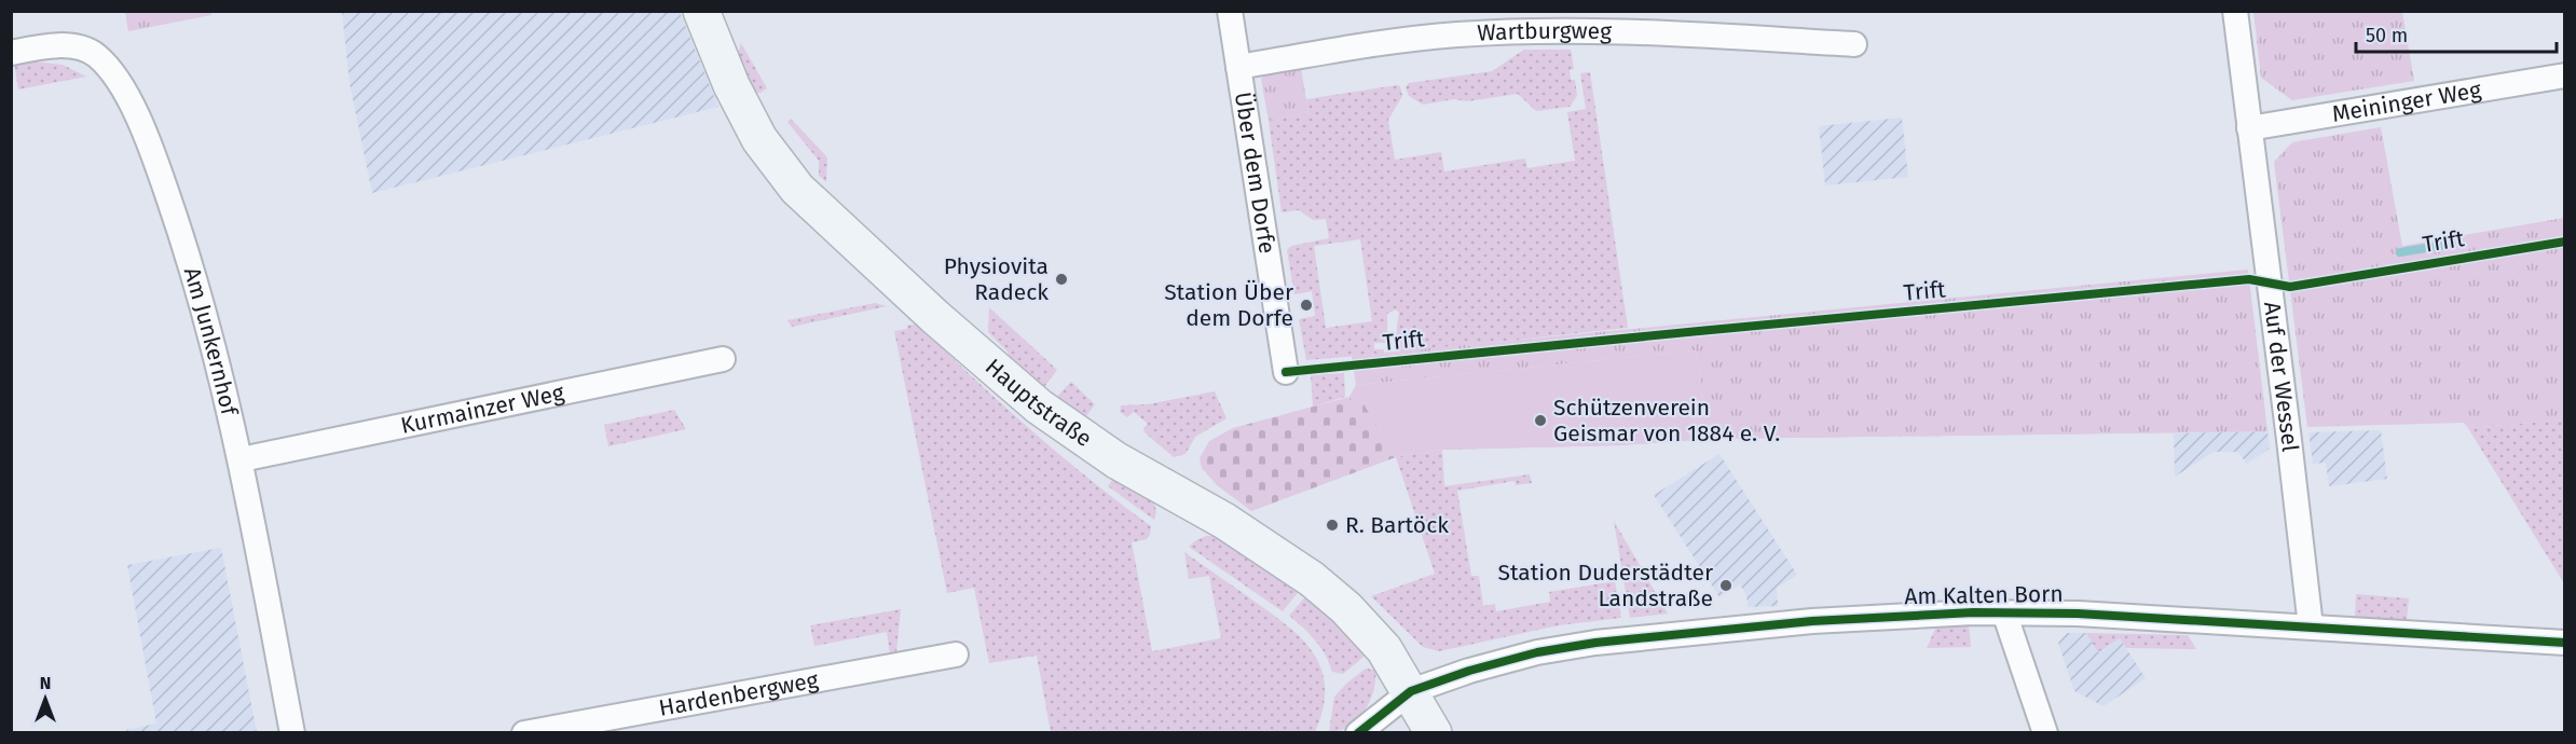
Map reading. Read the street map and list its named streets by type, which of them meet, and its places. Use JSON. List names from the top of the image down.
{
  "streets": {
    "main road": ["Hauptstraße"],
    "street": [
      "Wartburgweg",
      "Meininger Weg",
      "Über dem Dorfe",
      "Am Junkernhof",
      "Auf der Wessel",
      "Kurmainzer Weg",
      "Am Kalten Born",
      "Hardenbergweg"
    ],
    "cycle path": ["Trift"]
  },
  "crossings": [
    ["Wartburgweg", "Über dem Dorfe"],
    ["Meininger Weg", "Auf der Wessel"],
    ["Am Junkernhof", "Kurmainzer Weg"],
    ["Auf der Wessel", "Am Kalten Born"],
    ["Hauptstraße", "Am Kalten Born"]
  ],
  "places": [
    "Physiovita Radeck",
    "Station Über dem Dorfe",
    "Schützenverein Geismar von 1884 e. V.",
    "R. Bartöck",
    "Station Duderstädter Landstraße"
  ],
  "scale_bar": "50 m",
  "north": "top"
}
